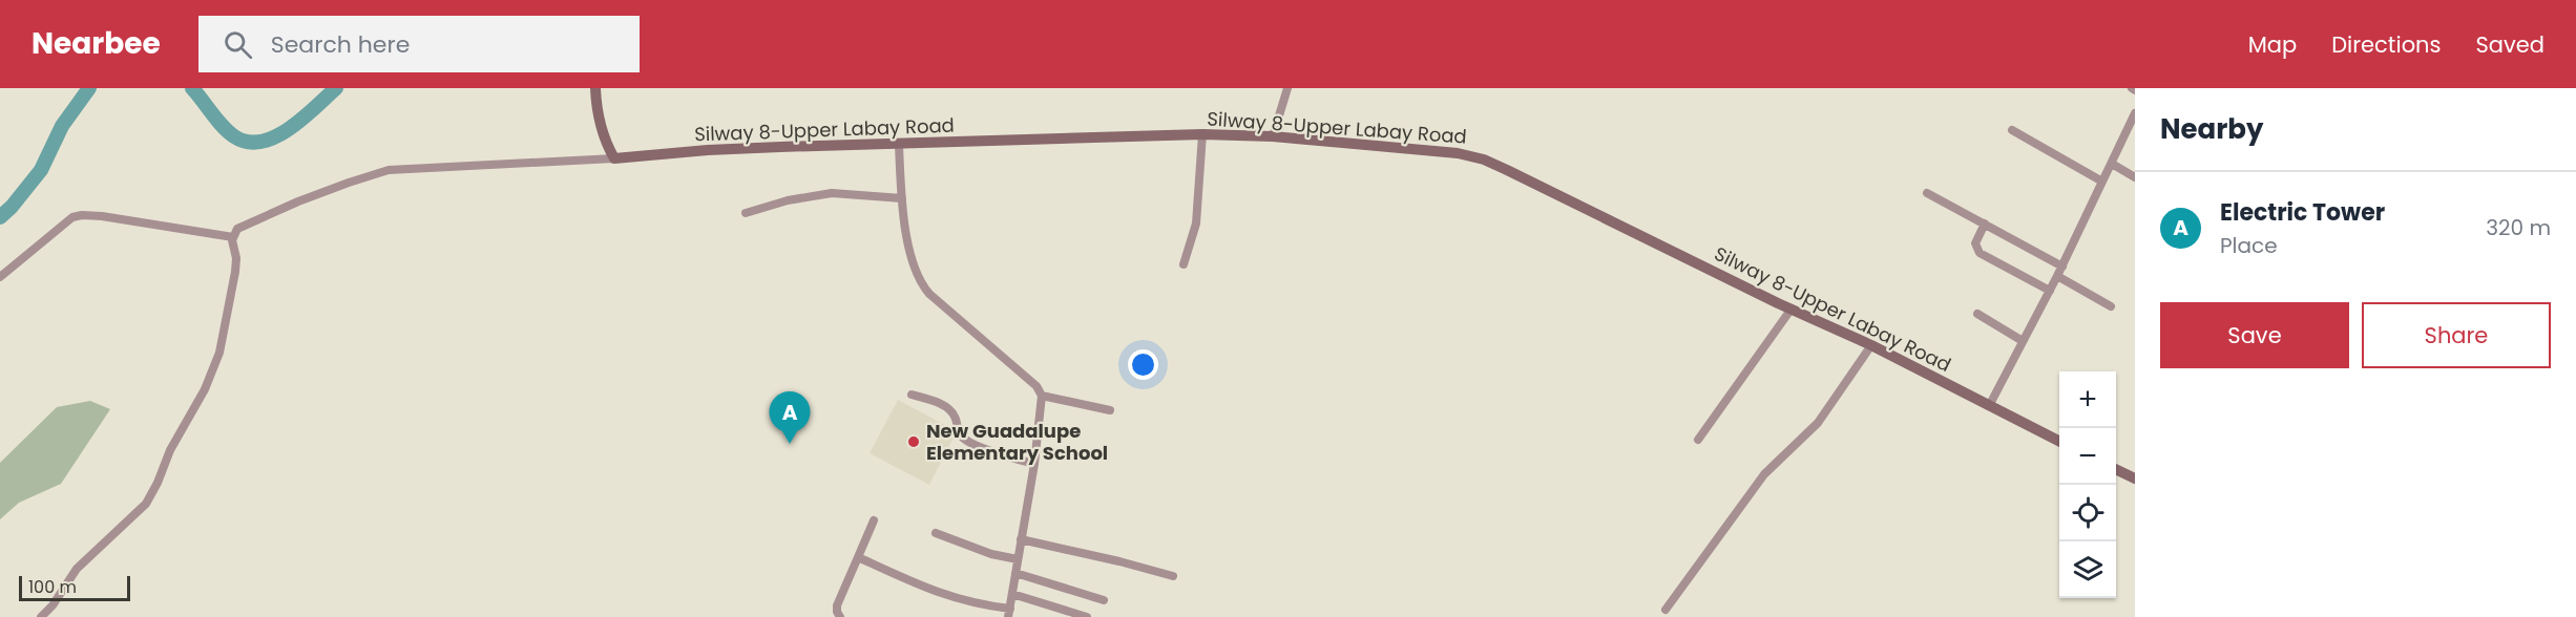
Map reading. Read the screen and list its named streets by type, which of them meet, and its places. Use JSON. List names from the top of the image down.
{
  "streets": {
    "main road": ["Silway 8-Upper Labay Road"]
  },
  "places": ["New Guadalupe Elementary School"],
  "scale_bar": "100 m",
  "page": {
    "header": "Nearbee",
    "search": "Search here",
    "nav": ["Map", "Directions", "Saved"],
    "heading": "Nearby",
    "list": [
      {
        "mark": "A",
        "name": "Electric Tower",
        "note": "Place",
        "value": "320 m"
      }
    ],
    "buttons": ["Save", "Share"],
    "map_buttons": ["+", "−"],
    "pins": "A",
    "scale": "100 m"
  }
}
